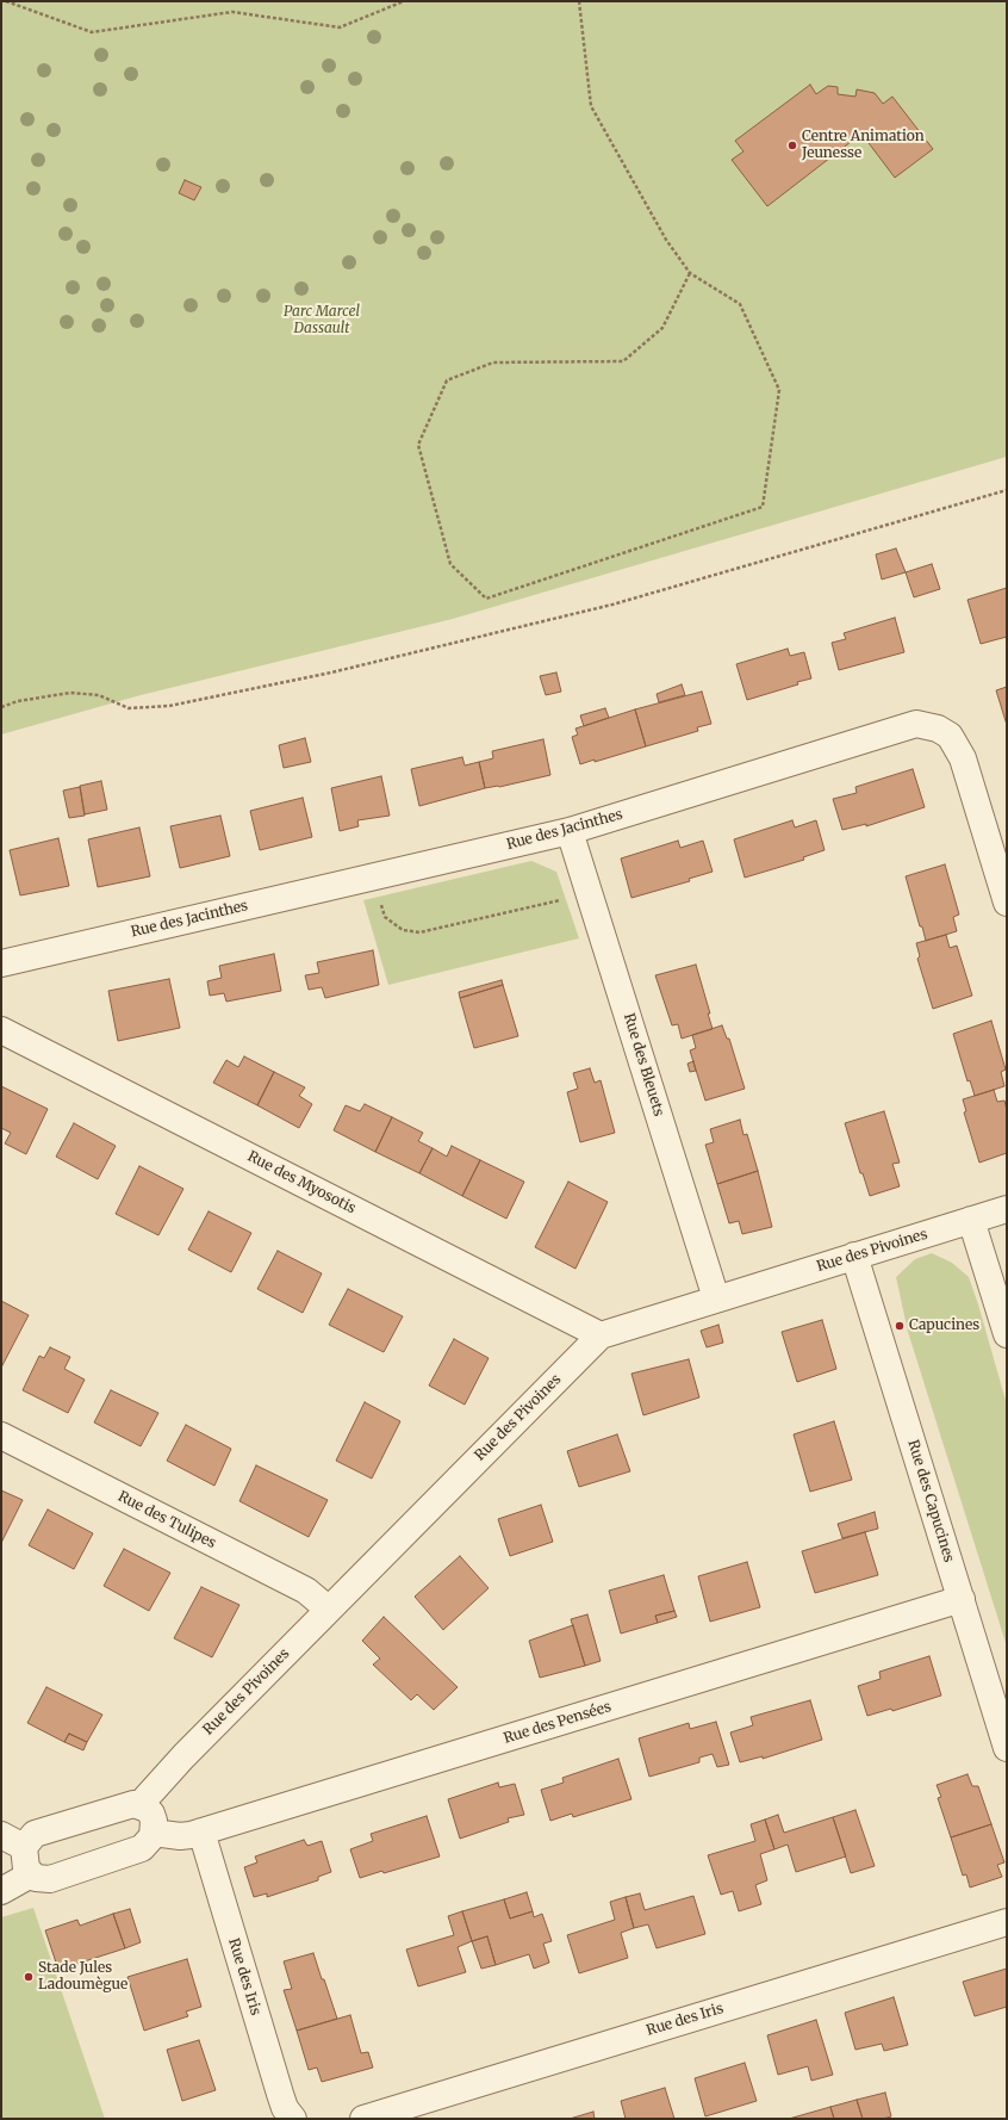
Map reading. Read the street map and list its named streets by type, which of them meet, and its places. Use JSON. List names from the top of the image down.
{
  "streets": {
    "street": [
      "Rue des Jacinthes",
      "Rue des Bleuets",
      "Rue des Myosotis",
      "Rue des Pivoines",
      "Rue des Capucines",
      "Rue des Tulipes",
      "Rue des Pensées",
      "Rue des Iris"
    ]
  },
  "crossings": [
    ["Rue des Jacinthes", "Rue des Bleuets"],
    ["Rue des Bleuets", "Rue des Pivoines"],
    ["Rue des Myosotis", "Rue des Pivoines"],
    ["Rue des Pivoines", "Rue des Capucines"],
    ["Rue des Pivoines", "Rue des Tulipes"],
    ["Rue des Capucines", "Rue des Pensées"],
    ["Rue des Pensées", "Rue des Iris"]
  ],
  "parks": ["Parc Marcel Dassault"],
  "places": ["Centre Animation Jeunesse", "Capucines", "Stade Jules Ladoumègue"]
}
